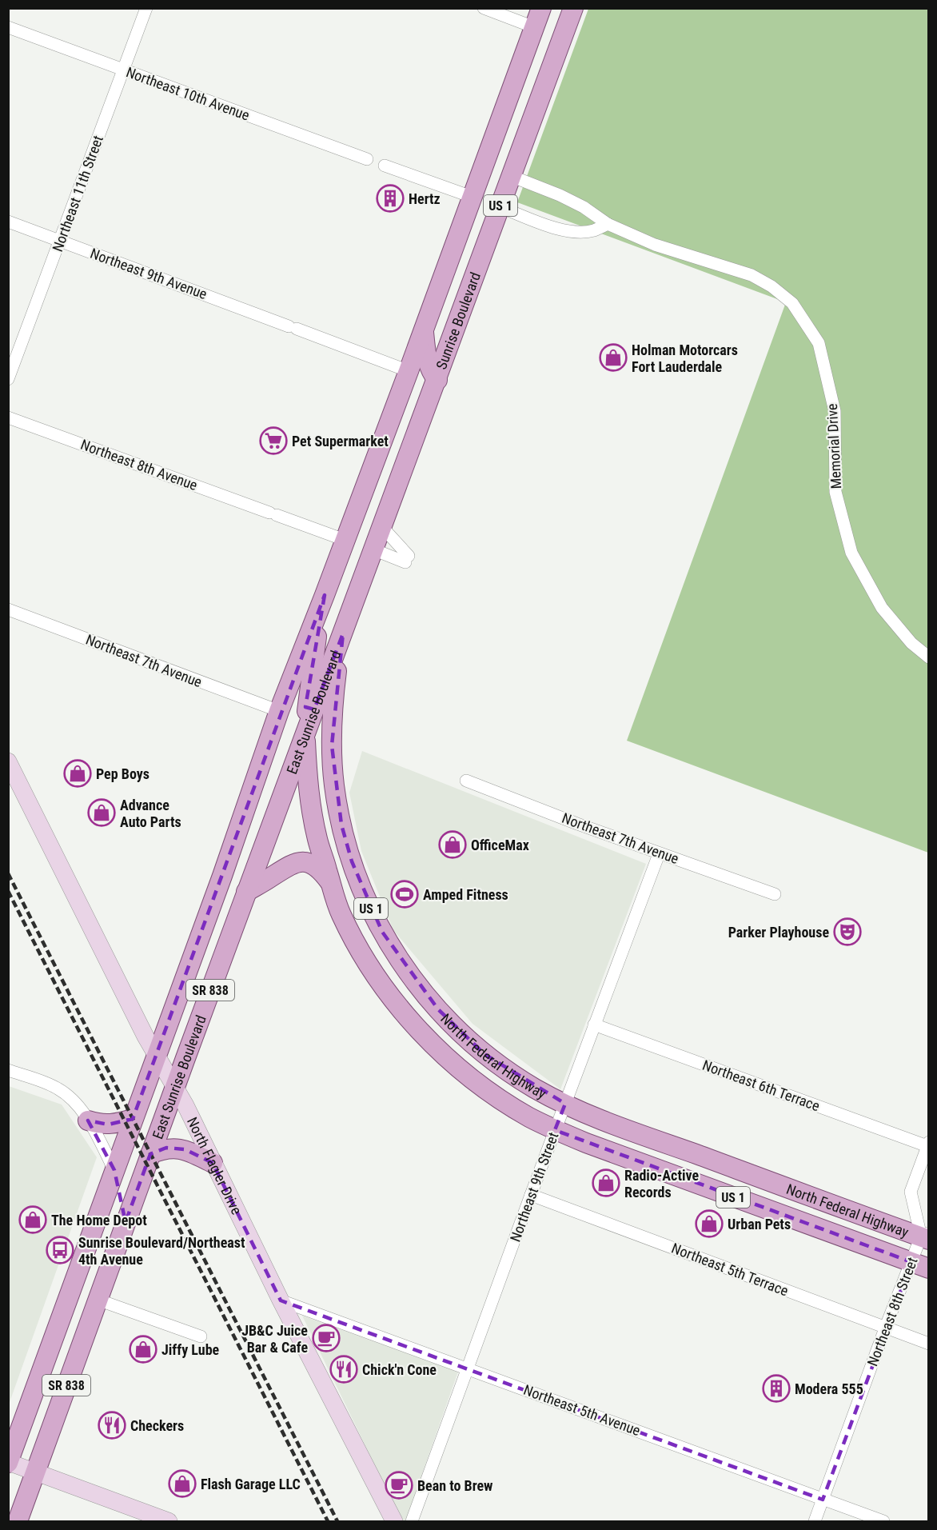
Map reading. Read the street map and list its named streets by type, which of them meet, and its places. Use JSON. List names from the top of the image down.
{
  "streets": {
    "main road": [
      "US 1",
      "Sunrise Boulevard",
      "East Sunrise Boulevard",
      "SR 838",
      "North Federal Highway"
    ],
    "street": [
      "Northeast 10th Avenue",
      "Northeast 11th Street",
      "Northeast 9th Avenue",
      "Memorial Drive",
      "Northeast 8th Avenue",
      "Northeast 7th Avenue",
      "Northeast 6th Terrace",
      "North Flagler Drive",
      "Northeast 9th Street",
      "Northeast 5th Terrace",
      "Northeast 8th Street",
      "Northeast 5th Avenue"
    ]
  },
  "crossings": [
    ["Northeast 10th Avenue", "Northeast 11th Street"],
    ["Northeast 11th Street", "Northeast 9th Avenue"],
    ["Northeast 9th Avenue", "Sunrise Boulevard"],
    ["Sunrise Boulevard", "Memorial Drive"],
    ["Sunrise Boulevard", "Northeast 8th Avenue"],
    ["Sunrise Boulevard", "East Sunrise Boulevard"],
    ["Sunrise Boulevard", "North Federal Highway"],
    ["Northeast 7th Avenue", "East Sunrise Boulevard"],
    ["Northeast 7th Avenue", "Northeast 9th Street"],
    ["East Sunrise Boulevard", "North Federal Highway"],
    ["East Sunrise Boulevard", "North Flagler Drive"],
    ["North Federal Highway", "Northeast 9th Street"],
    ["North Federal Highway", "Northeast 8th Street"],
    ["Northeast 6th Terrace", "Northeast 9th Street"],
    ["North Flagler Drive", "Northeast 5th Avenue"],
    ["Northeast 9th Street", "Northeast 5th Terrace"],
    ["Northeast 9th Street", "Northeast 5th Avenue"],
    ["Northeast 5th Terrace", "Northeast 8th Street"],
    ["Northeast 8th Street", "Northeast 5th Avenue"]
  ],
  "places": {
    "building": ["Hertz", "Modera 555"],
    "shop": [
      "Holman Motorcars Fort Lauderdale",
      "Pep Boys",
      "Advance Auto Parts",
      "OfficeMax",
      "Radio-Active Records",
      "The Home Depot",
      "Urban Pets",
      "Jiffy Lube",
      "Flash Garage LLC"
    ],
    "supermarket": ["Pet Supermarket"],
    "sports": ["Amped Fitness"],
    "theatre": ["Parker Playhouse"],
    "bus stop": ["Sunrise Boulevard/Northeast 4th Avenue"],
    "cafe": ["JB&C Juice Bar & Cafe", "Bean to Brew"],
    "restaurant": ["Chick'n Cone", "Checkers"]
  }
}
